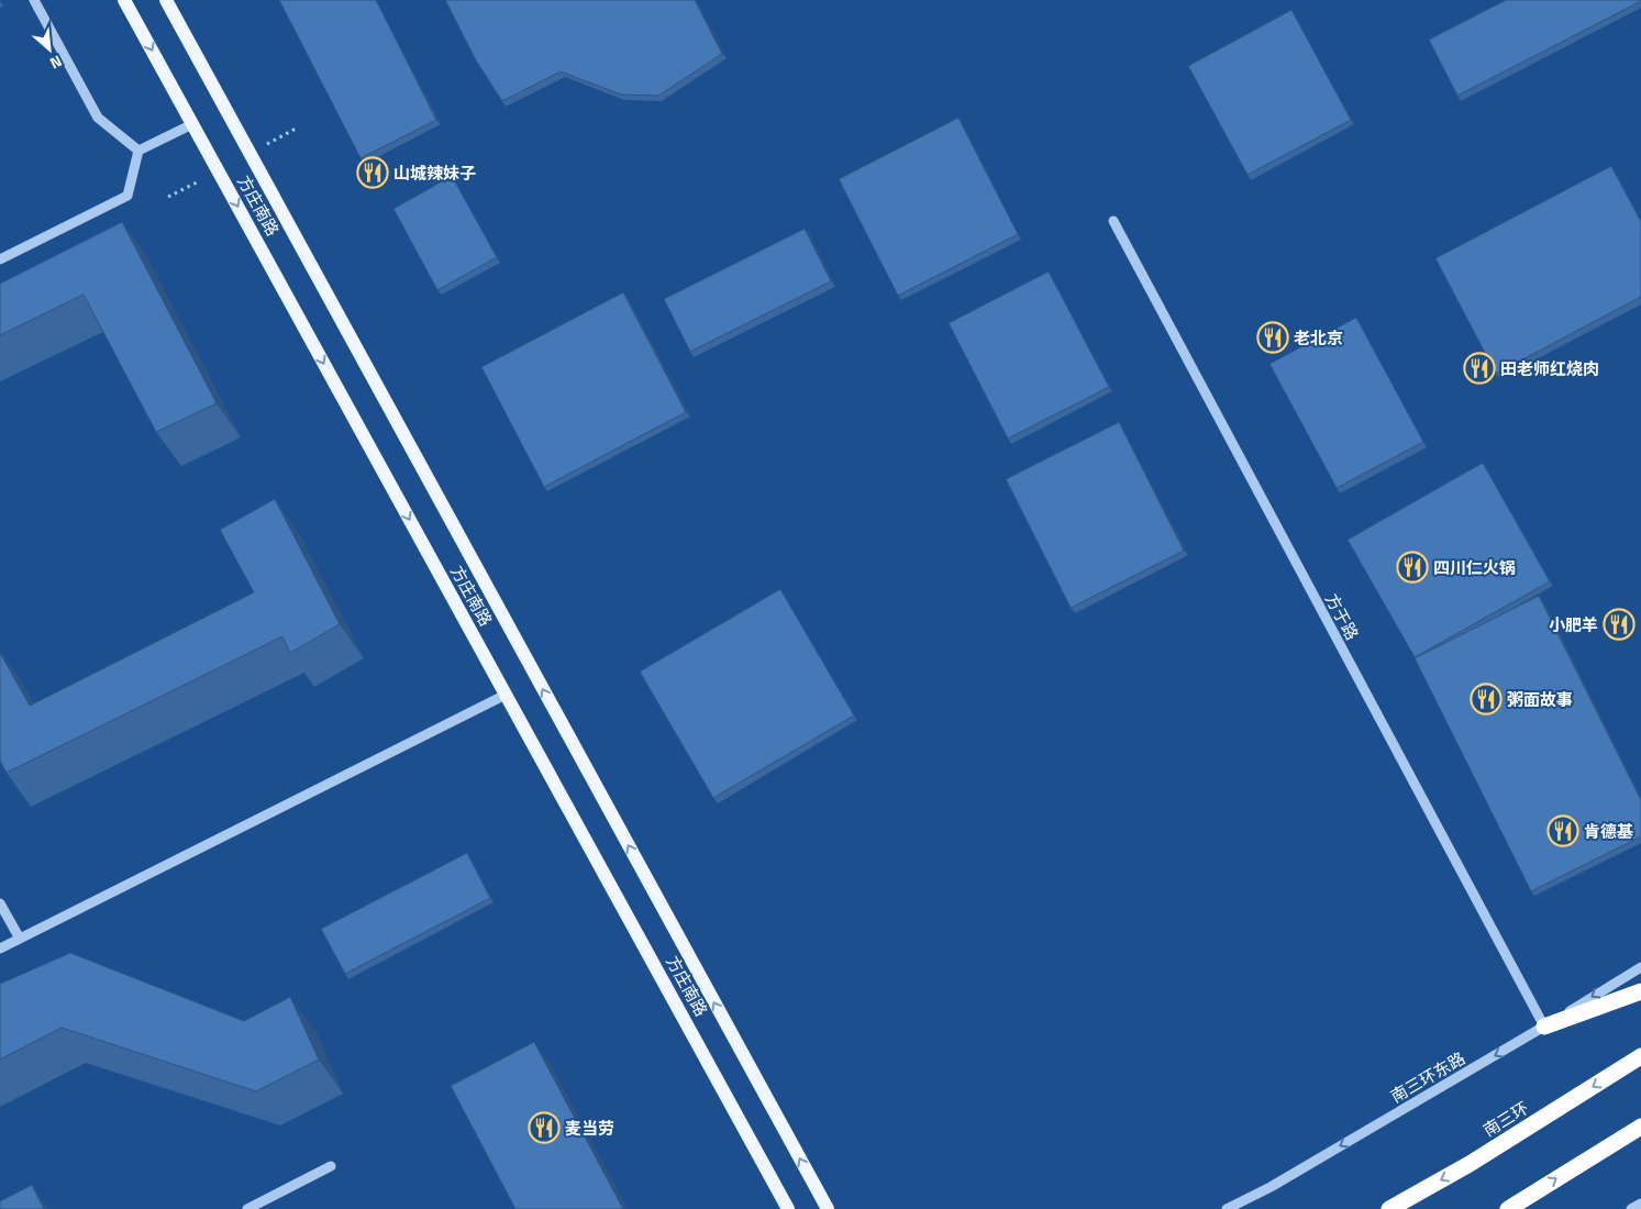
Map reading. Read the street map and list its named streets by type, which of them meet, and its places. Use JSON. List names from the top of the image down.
{
  "streets": {
    "highway": ["南三环"],
    "main road": ["方庄南路"],
    "street": ["方于路", "南三环东路"]
  },
  "crossings": [
    ["方于路", "南三环东路"]
  ],
  "one_way": ["南三环东路"],
  "places": {
    "restaurant": [
      "山城辣妹子",
      "老北京",
      "田老师红烧肉",
      "四川仁火锅",
      "小肥羊",
      "粥面故事",
      "肯德基",
      "麦当劳"
    ]
  },
  "north": "bottom right"
}
